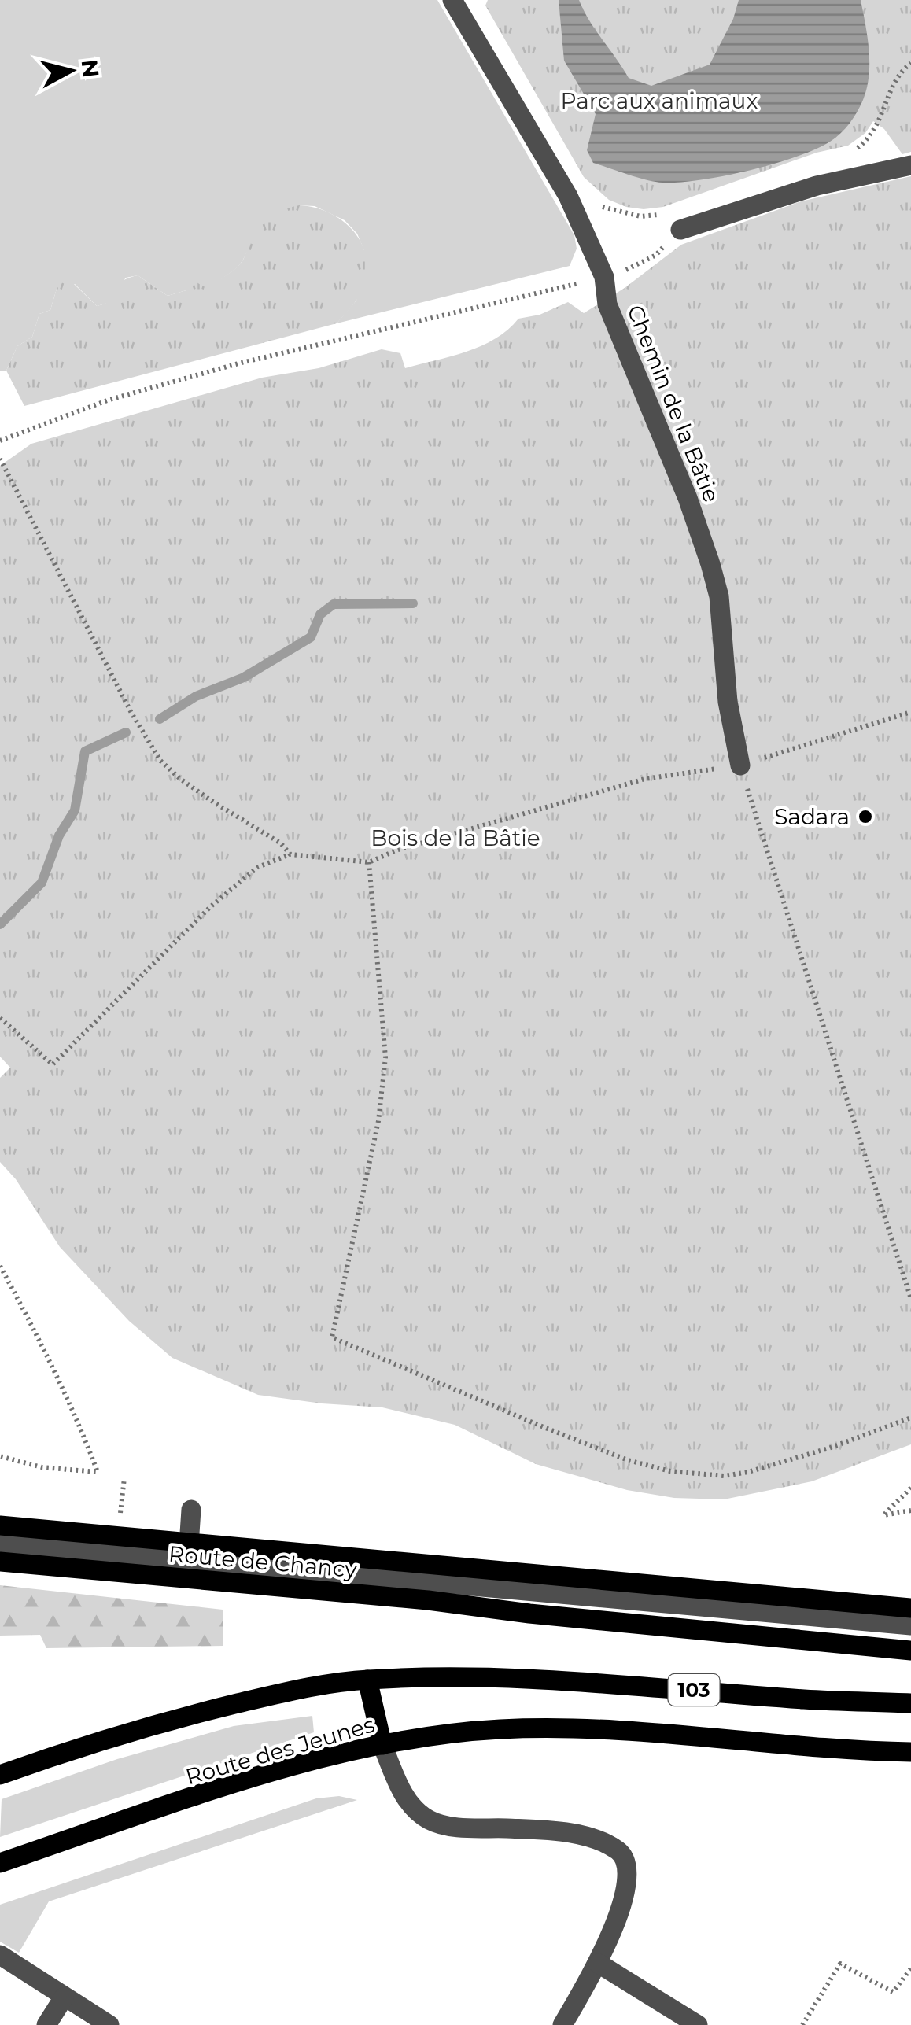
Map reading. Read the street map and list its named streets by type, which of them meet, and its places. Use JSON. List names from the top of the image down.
{
  "streets": {
    "main road": ["Route de Chancy", "103", "Route des Jeunes"],
    "street": ["Chemin de la Bâtie"]
  },
  "parks": ["Parc aux animaux", "Bois de la Bâtie"],
  "places": ["Sadara"],
  "north": "right"
}
